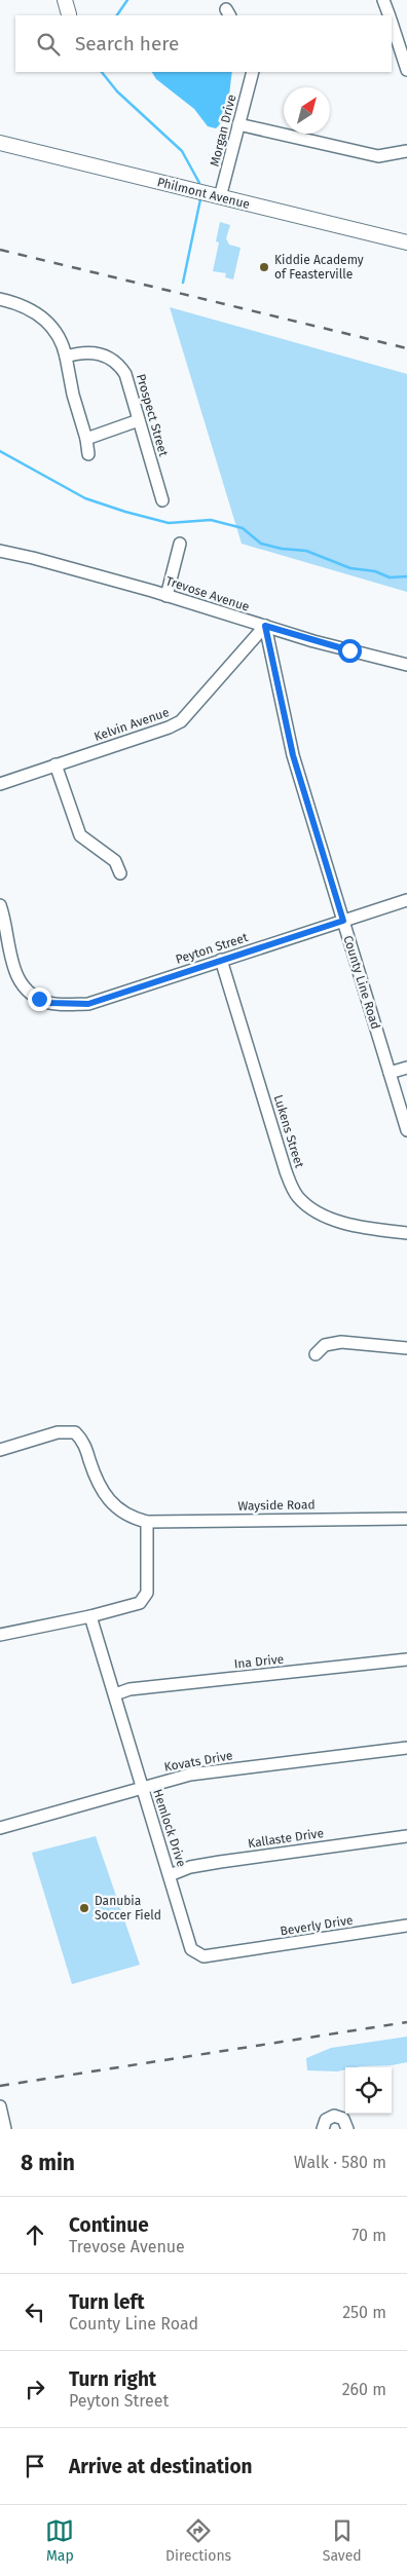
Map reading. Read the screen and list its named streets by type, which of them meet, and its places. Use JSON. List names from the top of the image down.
{
  "streets": {
    "main road": ["Philmont Avenue"],
    "street": [
      "Morgan Drive",
      "Prospect Street",
      "Trevose Avenue",
      "Kelvin Avenue",
      "Peyton Street",
      "County Line Road",
      "Lukens Street",
      "Wayside Road",
      "Ina Drive",
      "Kovats Drive",
      "Hemlock Drive",
      "Kallaste Drive",
      "Beverly Drive"
    ]
  },
  "crossings": [
    ["Morgan Drive", "Philmont Avenue"],
    ["Trevose Avenue", "Kelvin Avenue"],
    ["Trevose Avenue", "County Line Road"],
    ["Kelvin Avenue", "County Line Road"],
    ["Peyton Street", "County Line Road"],
    ["Peyton Street", "Lukens Street"],
    ["Ina Drive", "Hemlock Drive"],
    ["Kovats Drive", "Hemlock Drive"],
    ["Hemlock Drive", "Kallaste Drive"],
    ["Hemlock Drive", "Beverly Drive"]
  ],
  "places": ["Kiddie Academy of Feasterville", "Danubia Soccer Field"],
  "north": "top right",
  "page": {
    "search": "Search here",
    "heading": ["8 min", "Walk · 580 m"],
    "list": [
      ["Continue", "Trevose Avenue", "70 m"],
      ["Turn left", "County Line Road", "250 m"],
      ["Turn right", "Peyton Street", "260 m"],
      "Arrive at destination"
    ],
    "nav": ["Map", "Directions", "Saved"]
  }
}
